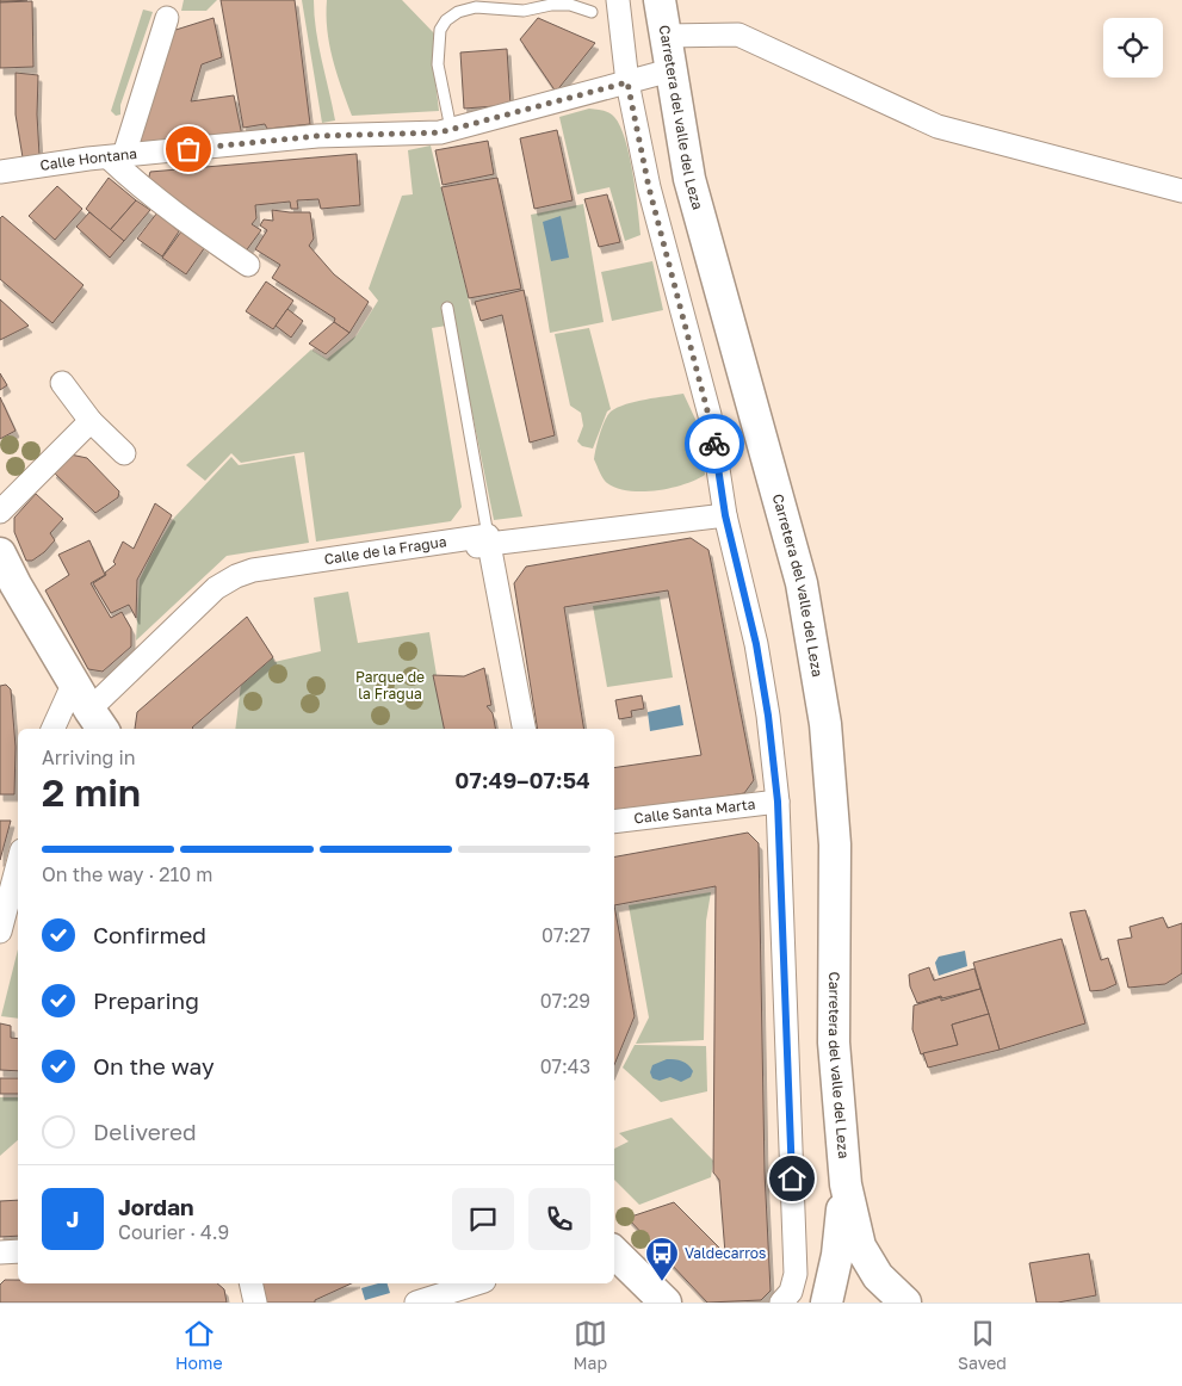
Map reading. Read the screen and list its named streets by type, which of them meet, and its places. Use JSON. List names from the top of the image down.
{
  "streets": {
    "main road": ["Carretera del valle del Leza"],
    "street": ["Calle Hontana", "Calle Santa Marta"]
  },
  "crossings": [
    ["Carretera del valle del Leza", "Calle Hontana"]
  ],
  "parks": ["Parque de la Fragua"],
  "places": {
    "bus stop": ["Valdecarros"]
  },
  "page": {
    "heading": ["2 min", "Arriving in", "07:49–07:54"],
    "panel": ["Jordan", "Courier · 4.9"],
    "bar": "On the way · 210 m",
    "list": [
      ["Confirmed", "07:27"],
      ["Preparing", "07:29"],
      ["On the way", "07:43"],
      "Delivered"
    ],
    "round": "J",
    "tabs": ["Home", "Map", "Saved"]
  }
}
